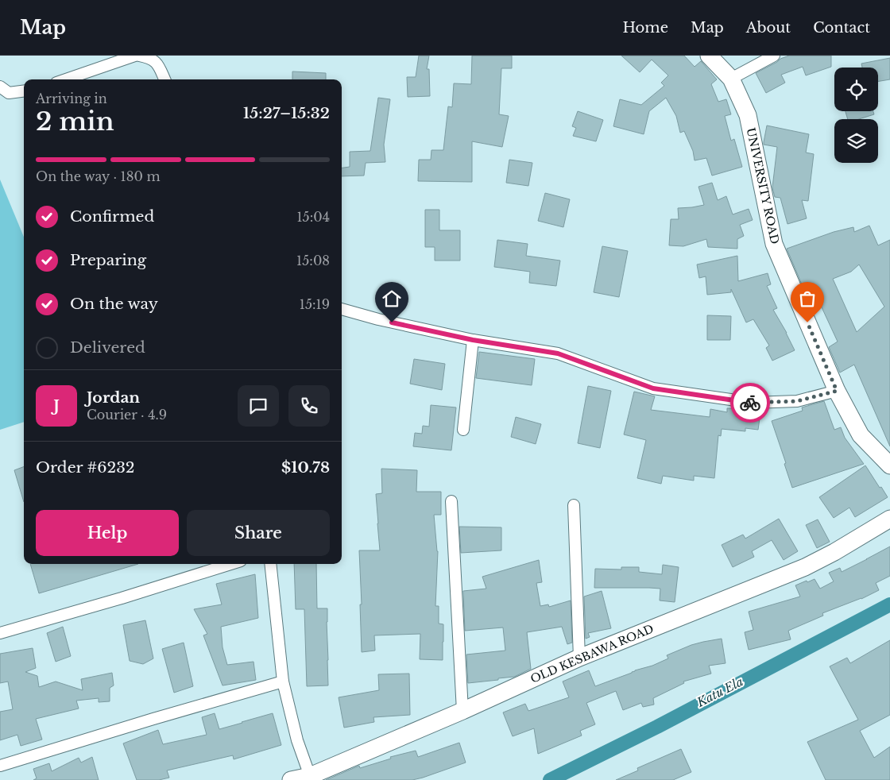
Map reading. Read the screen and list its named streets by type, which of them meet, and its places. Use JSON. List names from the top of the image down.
{
  "streets": {
    "main road": ["UNIVERSITY ROAD", "OLD KESBAWA ROAD"]
  },
  "water": ["Katu Ela"],
  "page": {
    "header": "Map",
    "nav": [
      "Home",
      "Map",
      "About",
      "Contact"
    ],
    "heading": ["2 min", "Arriving in", "15:27–15:32"],
    "panel": [
      "Jordan",
      "Courier · 4.9",
      "Order #6232",
      "$10.78"
    ],
    "bar": "On the way · 180 m",
    "list": [
      ["Confirmed", "15:04"],
      ["Preparing", "15:08"],
      ["On the way", "15:19"],
      "Delivered"
    ],
    "round": "J",
    "buttons": ["Help", "Share"]
  }
}
